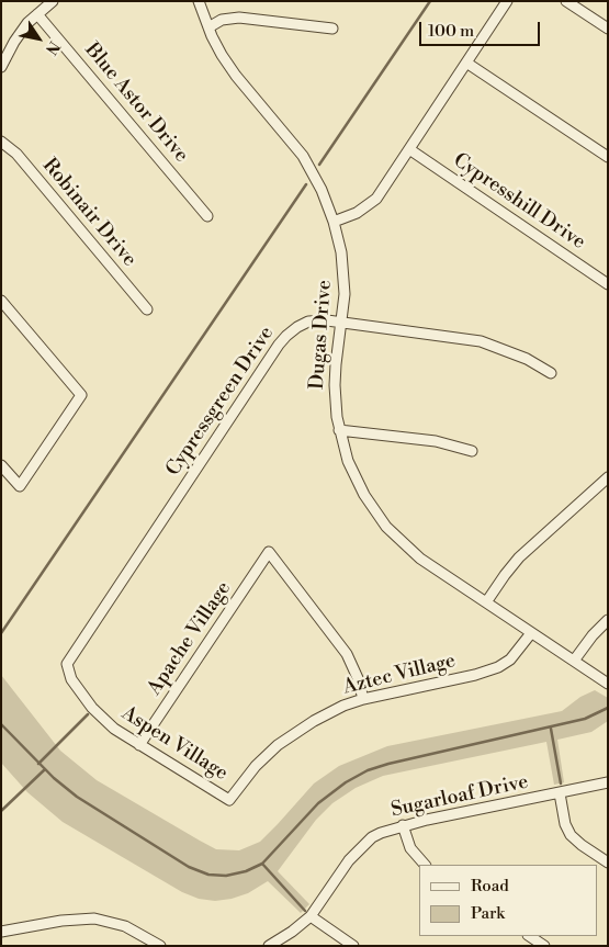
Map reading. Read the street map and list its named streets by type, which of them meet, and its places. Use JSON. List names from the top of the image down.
{
  "streets": {
    "street": [
      "Blue Astor Drive",
      "Cypresshill Drive",
      "Robinair Drive",
      "Dugas Drive",
      "Cypressgreen Drive",
      "Apache Village",
      "Aztec Village",
      "Aspen Village",
      "Sugarloaf Drive"
    ]
  },
  "crossings": [
    ["Dugas Drive", "Cypressgreen Drive"],
    ["Dugas Drive", "Aztec Village"],
    ["Cypressgreen Drive", "Aspen Village"],
    ["Apache Village", "Aztec Village"],
    ["Apache Village", "Aspen Village"],
    ["Aztec Village", "Aspen Village"]
  ],
  "legend": ["Road", "Park"],
  "scale_bar": "100 m",
  "north": "bottom right"
}
